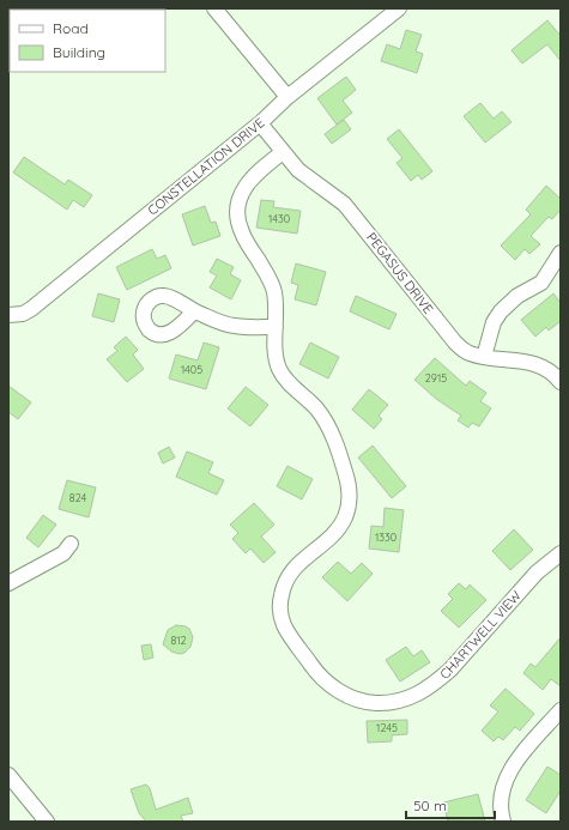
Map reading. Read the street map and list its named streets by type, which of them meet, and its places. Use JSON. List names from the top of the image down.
{
  "streets": {
    "street": ["CONSTELLATION DRIVE", "PEGASUS DRIVE", "CHARTWELL VIEW"]
  },
  "crossings": [
    ["CONSTELLATION DRIVE", "PEGASUS DRIVE"],
    ["PEGASUS DRIVE", "CHARTWELL VIEW"]
  ],
  "house_numbers": [
    "1430",
    "1405",
    "2915",
    "824",
    "1330",
    "812",
    "1245"
  ],
  "legend": ["Road", "Building"],
  "scale_bar": "50 m"
}
